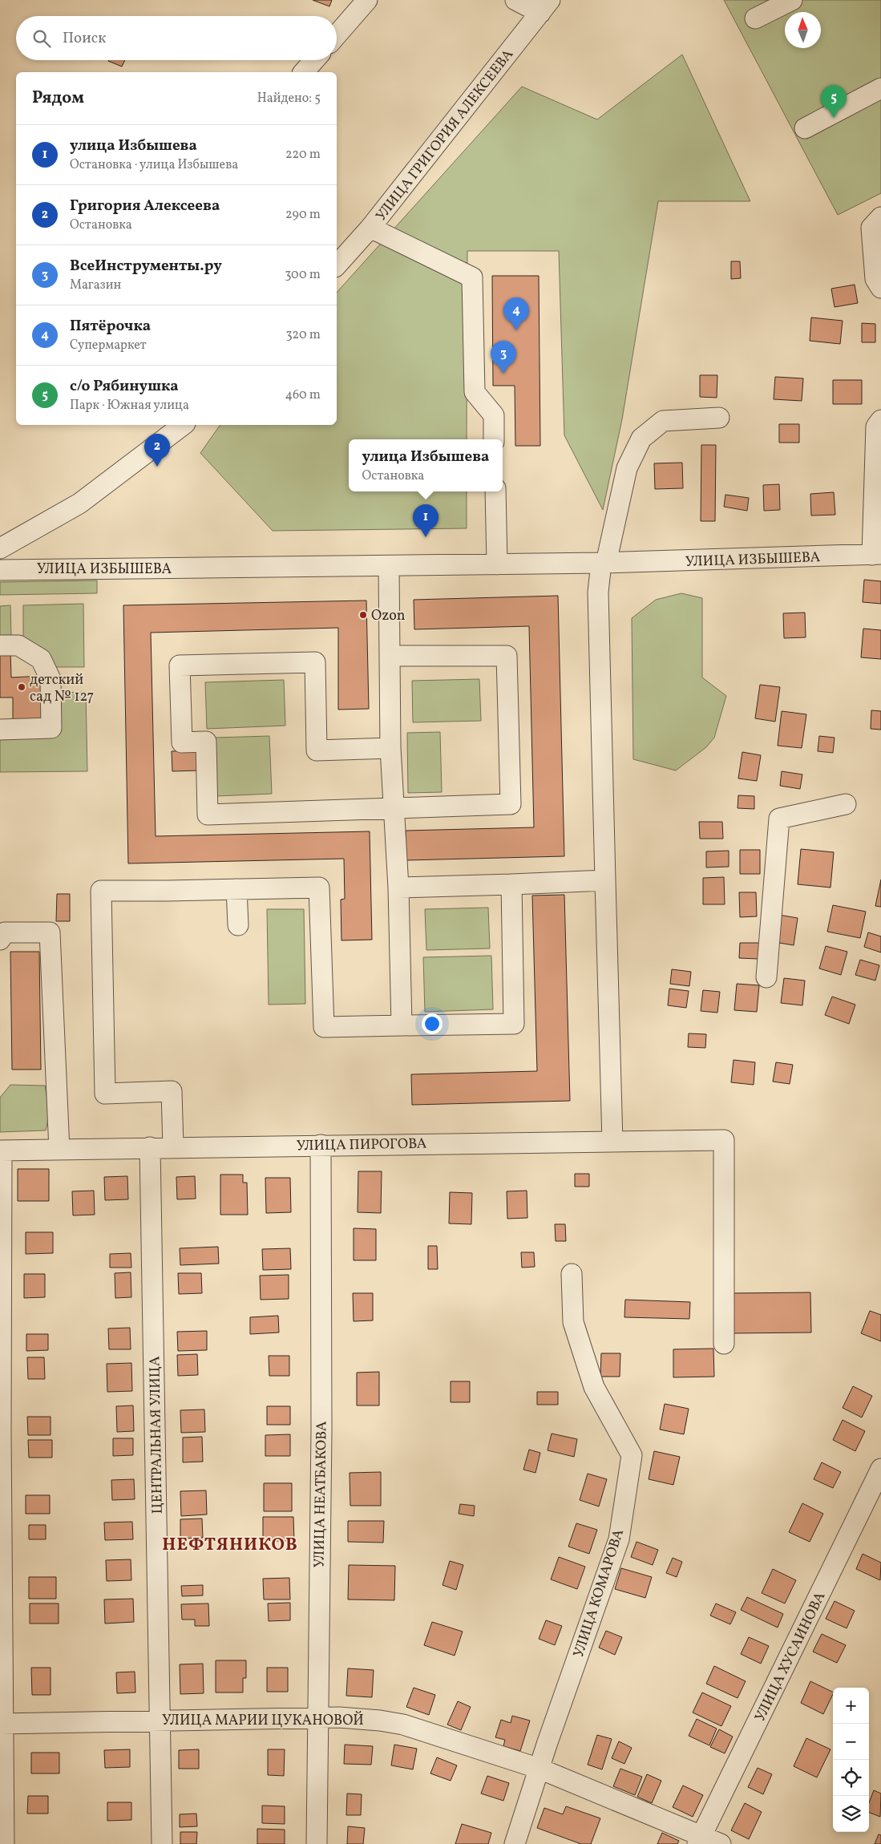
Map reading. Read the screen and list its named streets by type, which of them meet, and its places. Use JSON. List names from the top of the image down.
{
  "streets": {
    "street": [
      "УЛИЦА ГРИГОРИЯ АЛЕКСЕЕВА",
      "УЛИЦА ИЗБЫШЕВА",
      "УЛИЦА ПИРОГОВА",
      "ЦЕНТРАЛЬНАЯ УЛИЦА",
      "УЛИЦА НЕАТБАКОВА",
      "УЛИЦА КОМАРОВА",
      "УЛИЦА ХУСАИНОВА",
      "УЛИЦА МАРИИ ЦУКАНОВОЙ"
    ]
  },
  "crossings": [
    ["УЛИЦА ПИРОГОВА", "ЦЕНТРАЛЬНАЯ УЛИЦА"],
    ["УЛИЦА ПИРОГОВА", "УЛИЦА НЕАТБАКОВА"],
    ["ЦЕНТРАЛЬНАЯ УЛИЦА", "УЛИЦА МАРИИ ЦУКАНОВОЙ"],
    ["УЛИЦА НЕАТБАКОВА", "УЛИЦА МАРИИ ЦУКАНОВОЙ"],
    ["УЛИЦА КОМАРОВА", "УЛИЦА МАРИИ ЦУКАНОВОЙ"],
    ["УЛИЦА ХУСАИНОВА", "УЛИЦА МАРИИ ЦУКАНОВОЙ"]
  ],
  "districts": ["НЕФТЯНИКОВ"],
  "places": ["Ozon", "детский сад № 127"],
  "north": "top",
  "page": {
    "search": "Поиск",
    "heading": ["Рядом", "Найдено: 5"],
    "pins": [
      "5",
      "4",
      "3",
      "2",
      "1"
    ],
    "list": [
      {
        "mark": "1",
        "name": "улица Избышева",
        "note": "Остановка · улица Избышева",
        "value": "220 m"
      },
      {
        "mark": "2",
        "name": "Григория Алексеева",
        "note": "Остановка",
        "value": "290 m"
      },
      {
        "mark": "3",
        "name": "ВсеИнструменты.ру",
        "note": "Магазин",
        "value": "300 m"
      },
      {
        "mark": "4",
        "name": "Пятёрочка",
        "note": "Супермаркет",
        "value": "320 m"
      },
      {
        "mark": "5",
        "name": "с/о Рябинушка",
        "note": "Парк · Южная улица",
        "value": "460 m"
      }
    ],
    "popup": ["улица Избышева", "Остановка"],
    "map_buttons": ["+", "−"]
  }
}
